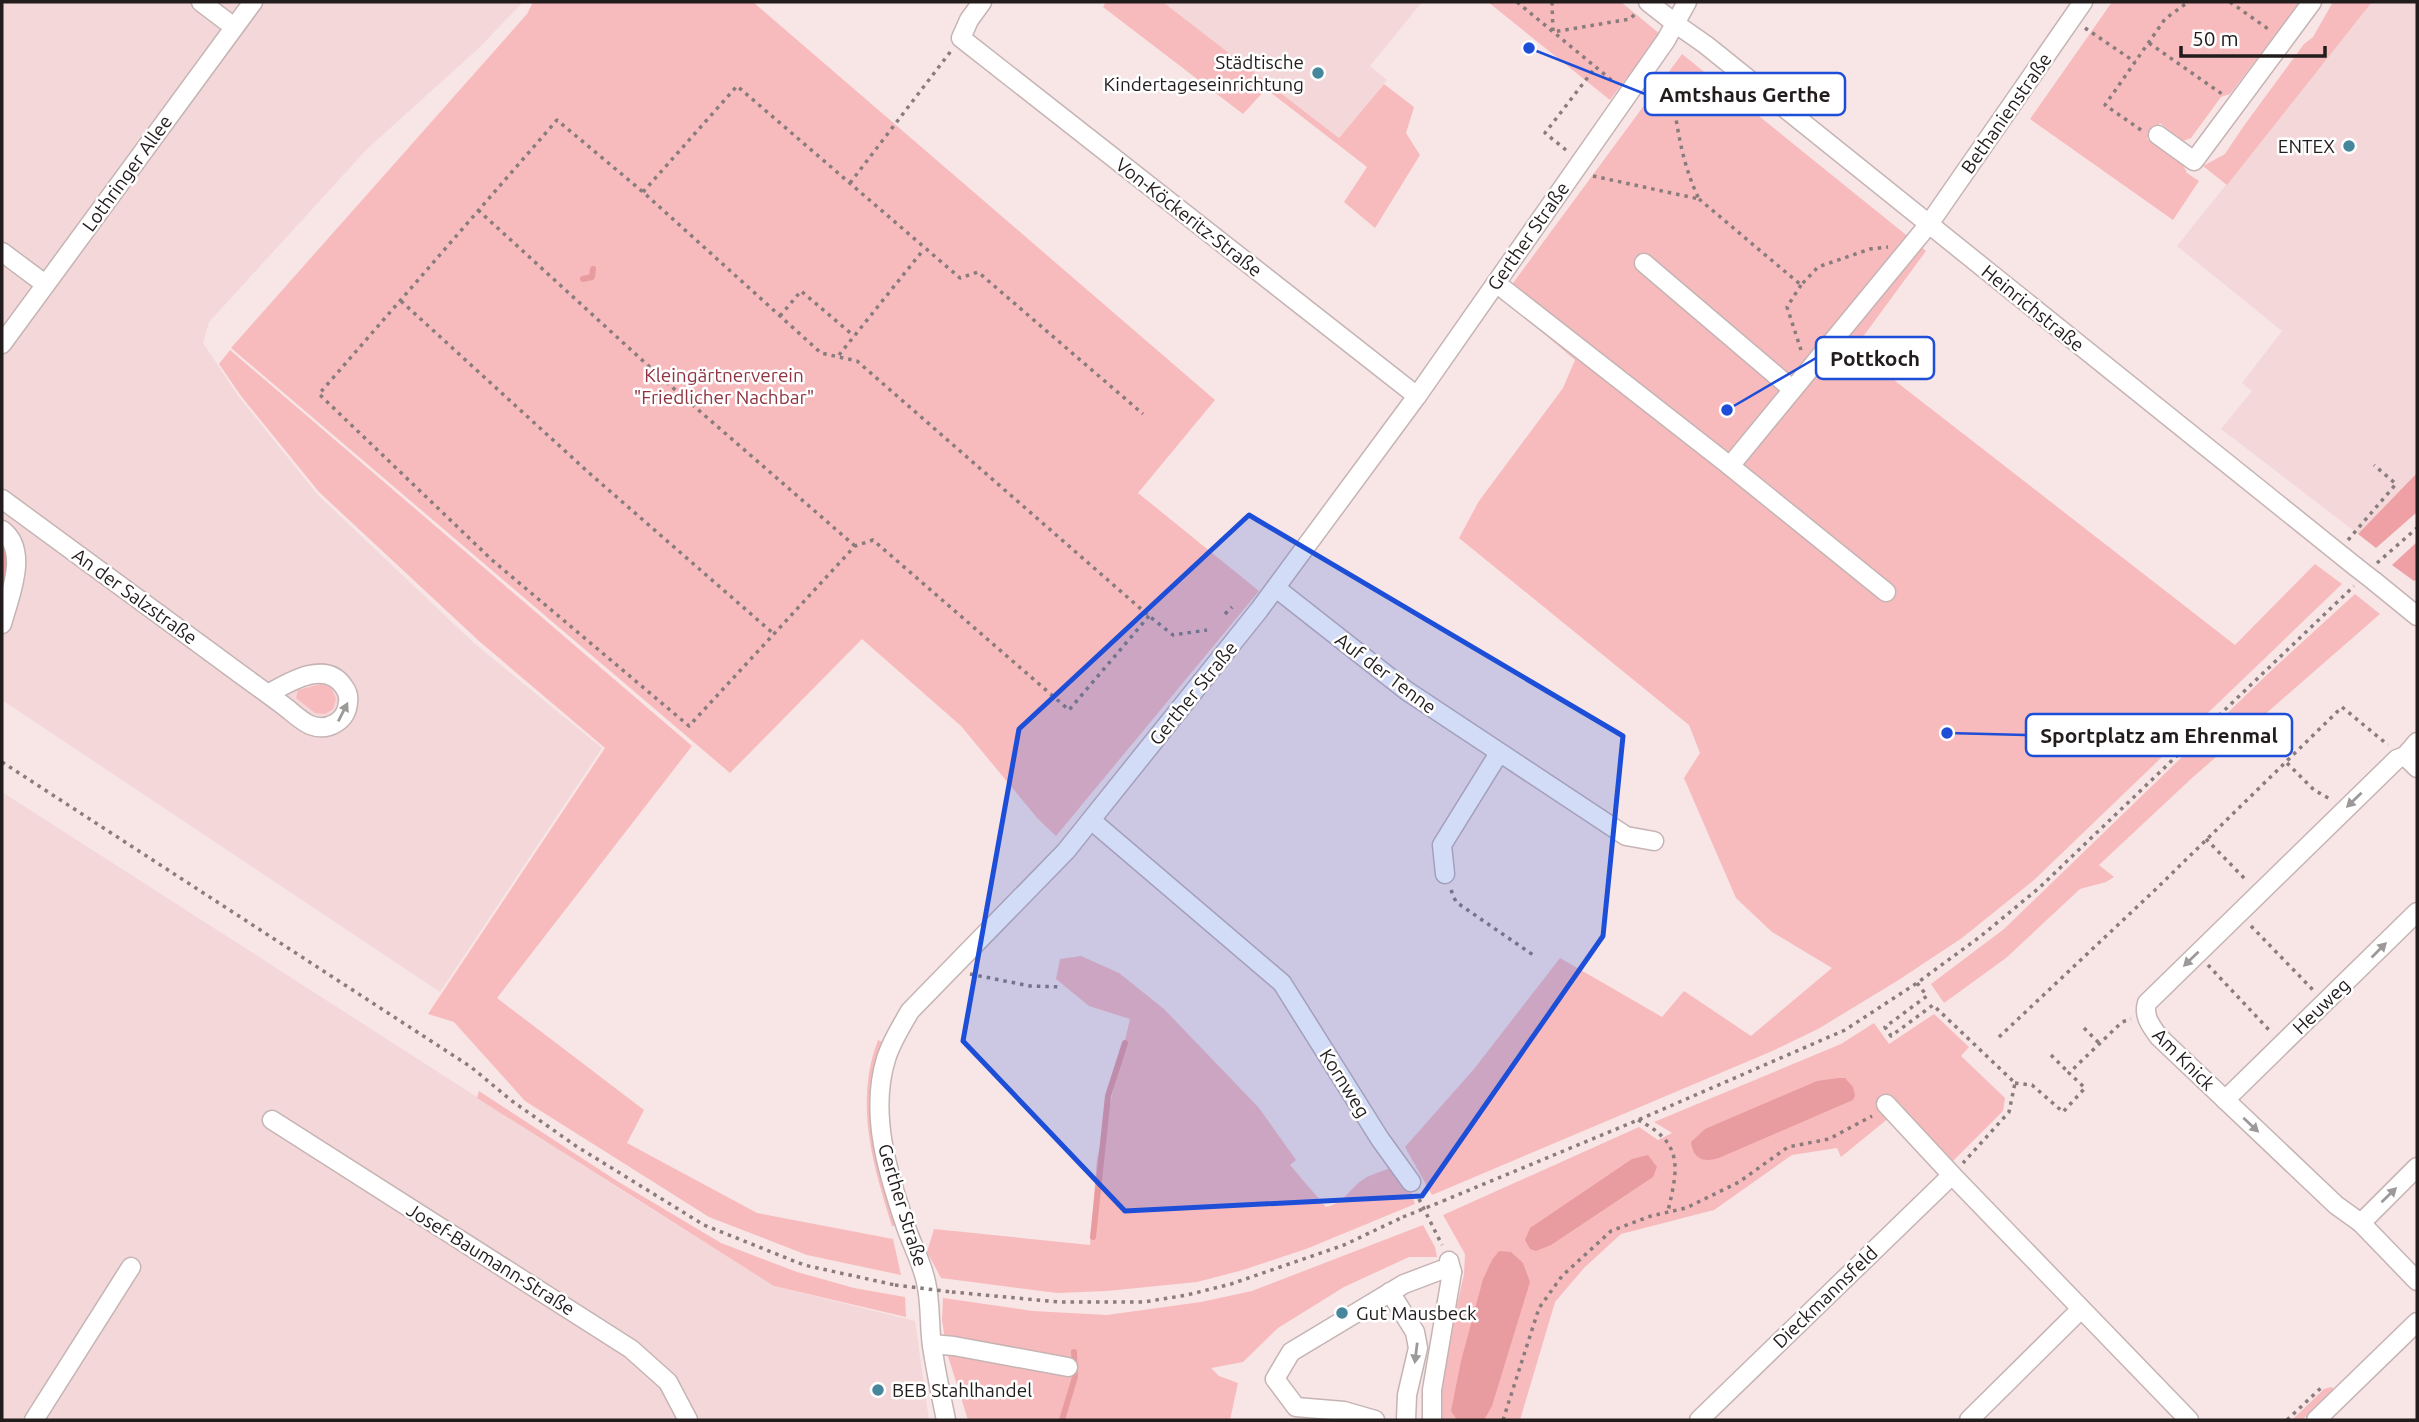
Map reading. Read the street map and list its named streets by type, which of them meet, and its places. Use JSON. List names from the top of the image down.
{
  "streets": {
    "street": [
      "Bethanienstraße",
      "Lothringer Allee",
      "Von-Köckeritz-Straße",
      "Gerther Straße",
      "Heinrichstraße",
      "An der Salzstraße",
      "Auf der Tenne",
      "Heuweg",
      "Am Knick",
      "Kornweg",
      "Josef-Baumann-Straße",
      "Dieckmannsfeld"
    ]
  },
  "crossings": [
    ["Bethanienstraße", "Heinrichstraße"],
    ["Von-Köckeritz-Straße", "Gerther Straße"],
    ["Gerther Straße", "Heinrichstraße"],
    ["Gerther Straße", "Auf der Tenne"],
    ["Gerther Straße", "Kornweg"],
    ["Heuweg", "Am Knick"]
  ],
  "one_way": ["Heuweg"],
  "parks": ["Kleingärtnerverein \"Friedlicher Nachbar\""],
  "places": [
    "Amtshaus Gerthe",
    "Städtische Kindertageseinrichtung",
    "ENTEX",
    "Pottkoch",
    "Sportplatz am Ehrenmal",
    "Gut Mausbeck",
    "BEB Stahlhandel"
  ],
  "scale_bar": "50 m"
}
